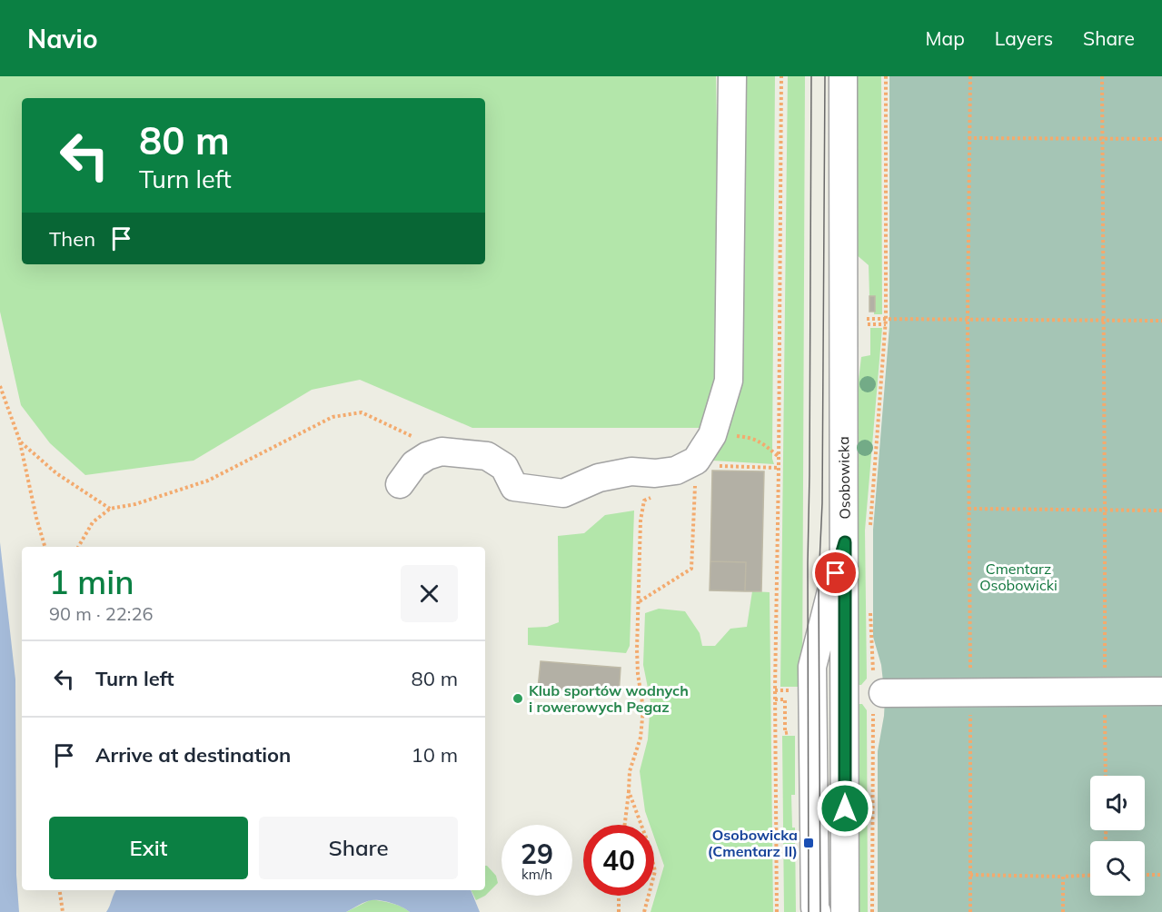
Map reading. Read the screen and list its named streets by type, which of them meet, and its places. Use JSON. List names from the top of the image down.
{
  "streets": {
    "street": ["Osobowicka"]
  },
  "parks": ["Cmentarz Osobowicki"],
  "places": {
    "other": ["Klub sportów wodnych i rowerowych Pegaz"],
    "transit": ["Osobowicka (Cmentarz II)"]
  },
  "page": {
    "header": "Navio",
    "nav": ["Map", "Layers", "Share"],
    "turn": ["80 m", "Turn left"],
    "then": "Then",
    "heading": ["1 min", "90 m · 22:26"],
    "list": [
      {
        "name": "Turn left",
        "value": "80 m"
      },
      {
        "name": "Arrive at destination",
        "value": "10 m"
      }
    ],
    "buttons": ["Exit", "Share"],
    "speed": "29 km/h",
    "limit": "40"
  }
}
